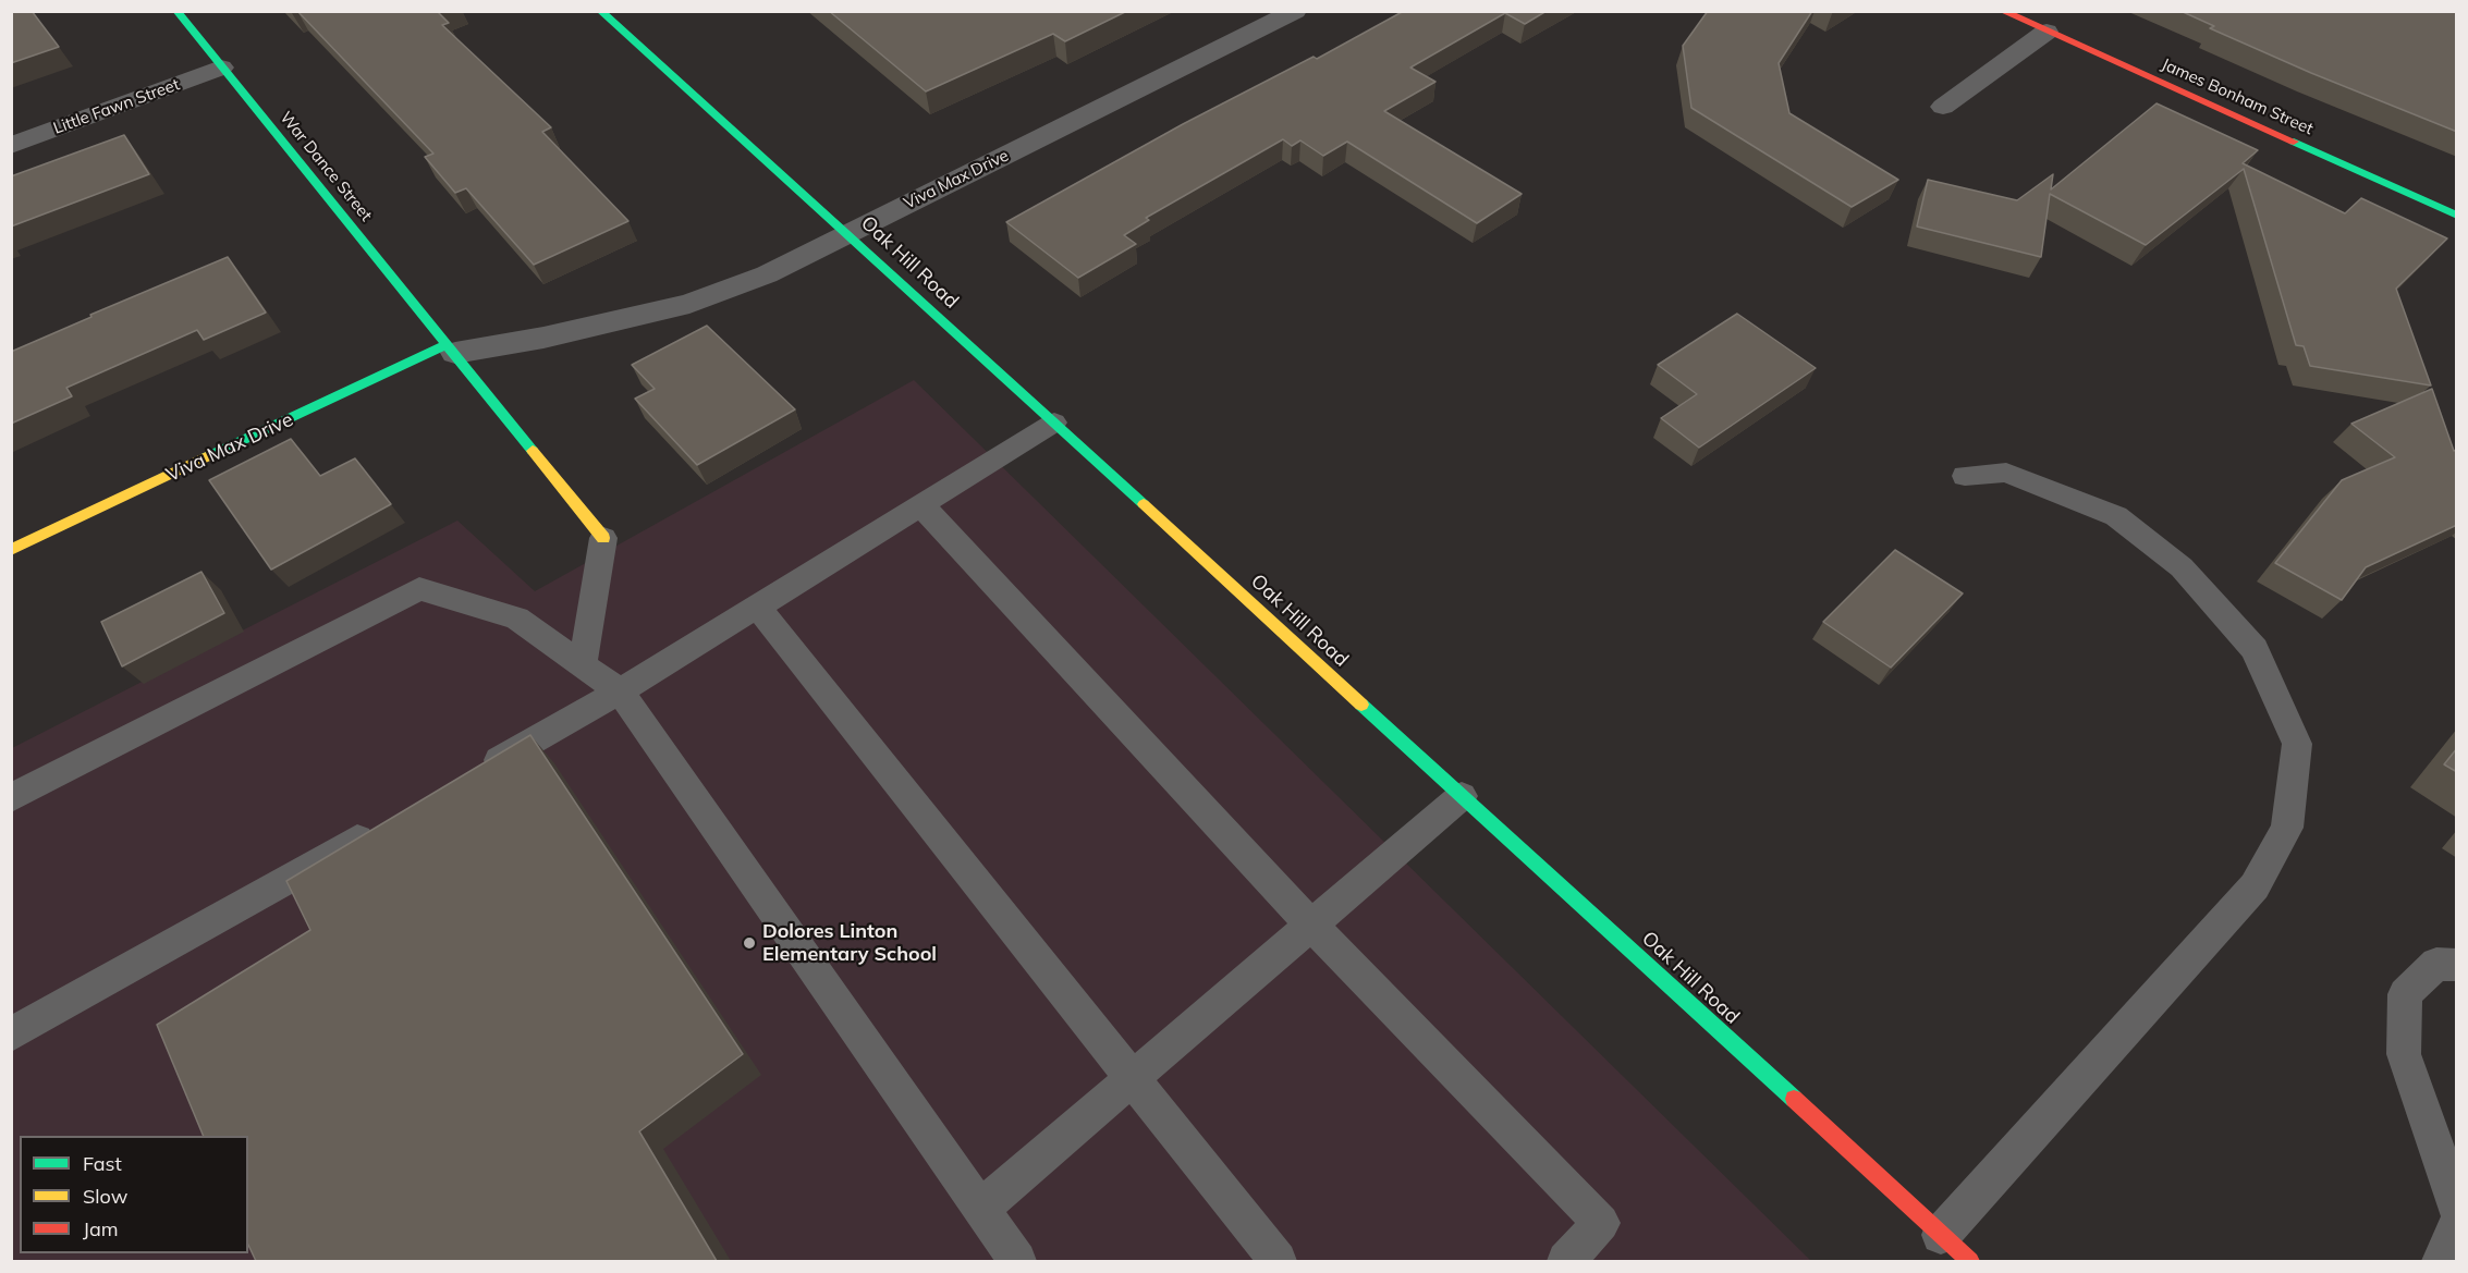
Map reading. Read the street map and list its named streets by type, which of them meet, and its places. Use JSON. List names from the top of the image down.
{
  "streets": {
    "street": [
      "James Bonham Street",
      "Little Fawn Street",
      "War Dance Street",
      "Viva Max Drive",
      "Oak Hill Road"
    ]
  },
  "crossings": [
    ["Little Fawn Street", "War Dance Street"],
    ["War Dance Street", "Viva Max Drive"],
    ["Viva Max Drive", "Oak Hill Road"]
  ],
  "places": ["Dolores Linton Elementary School"],
  "legend": ["Fast", "Slow", "Jam"]
}
